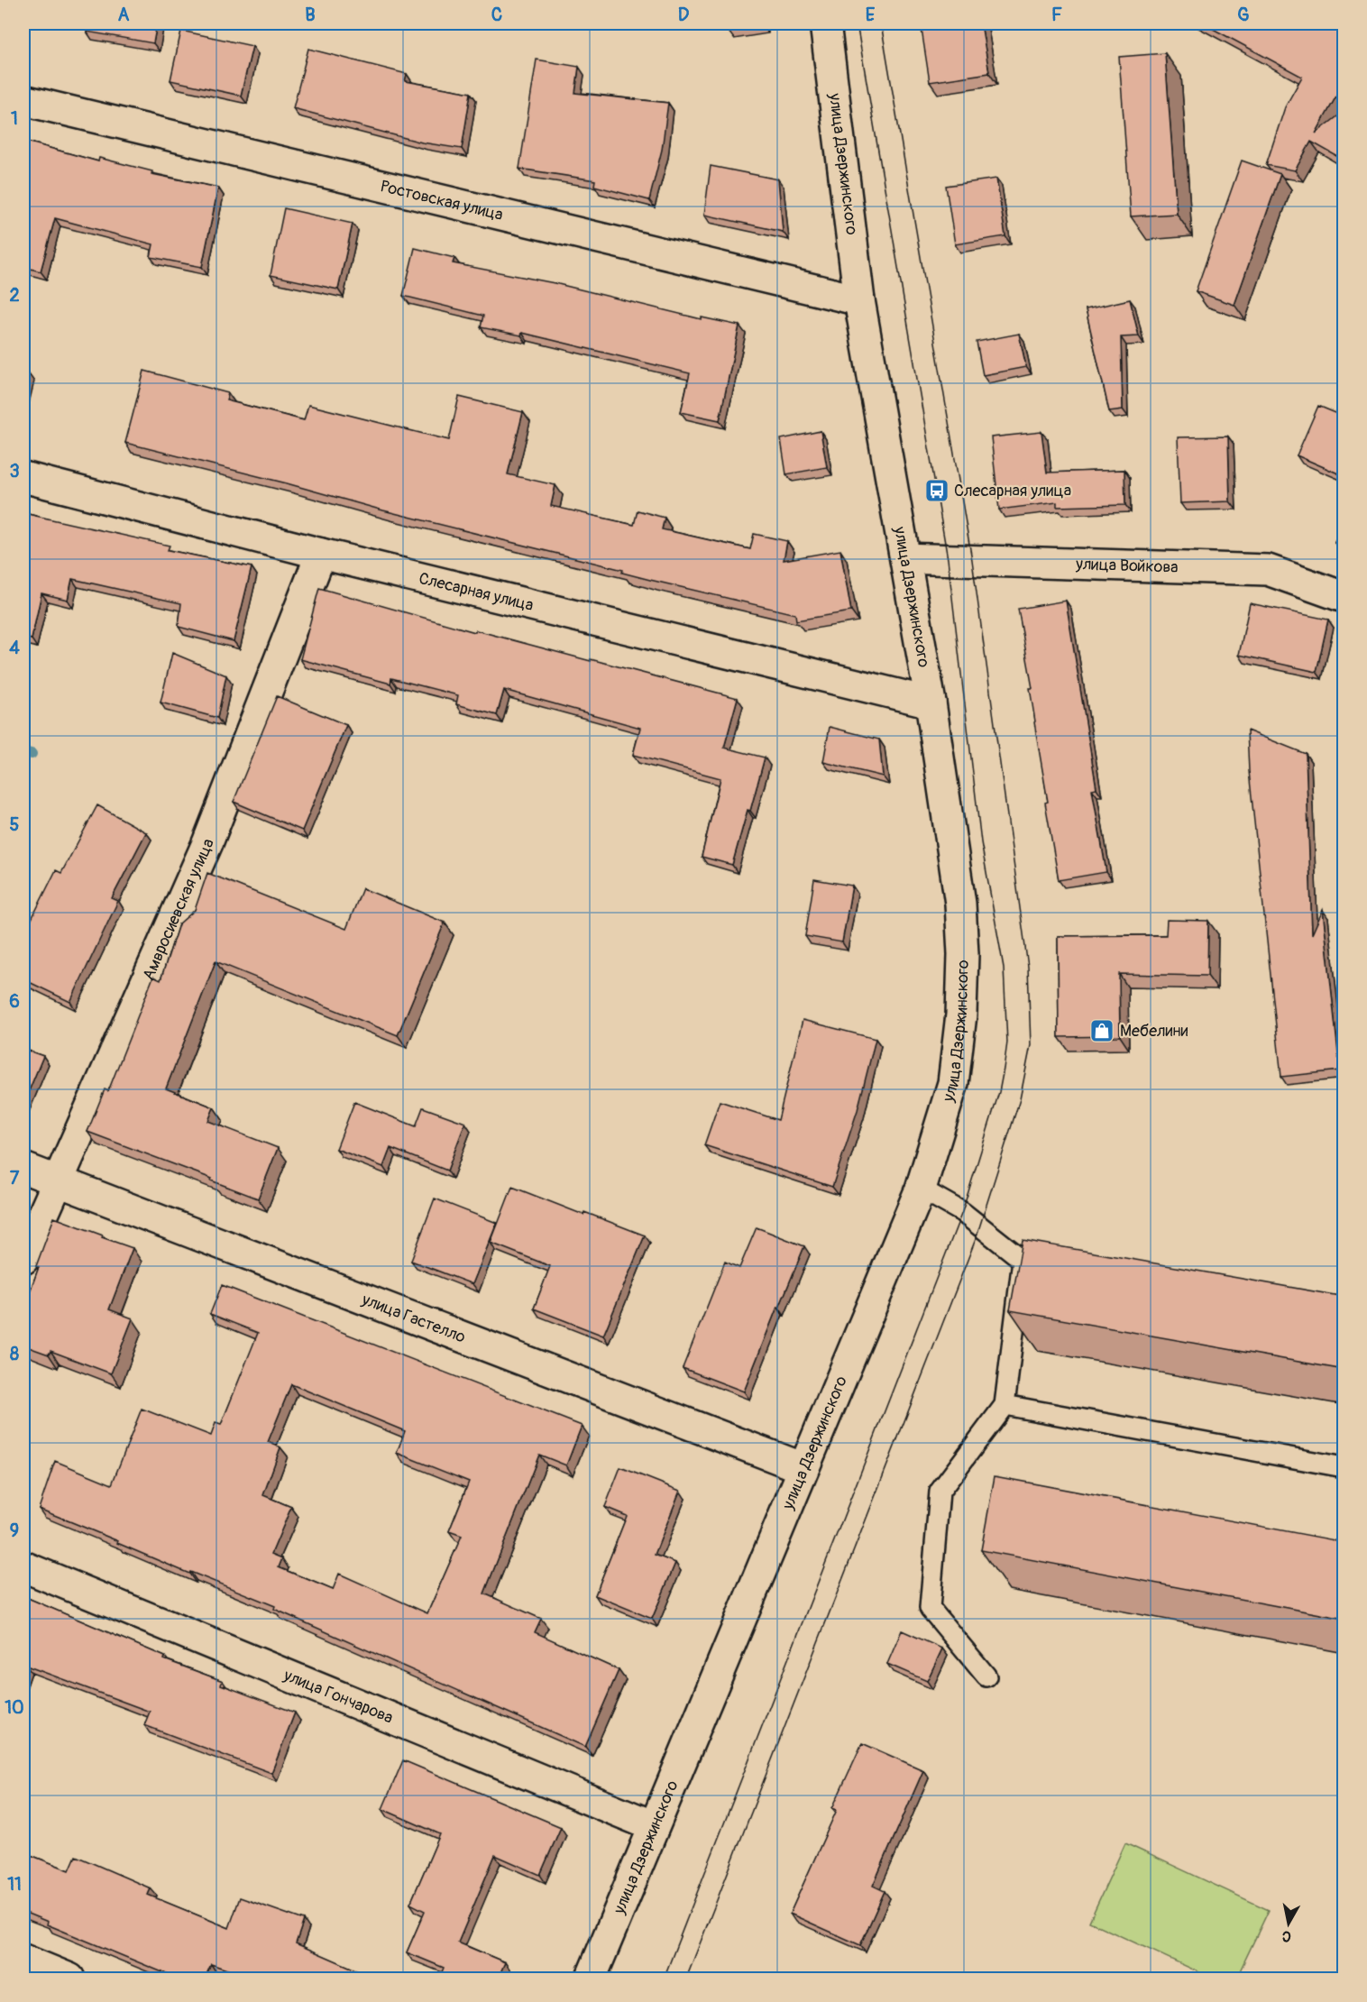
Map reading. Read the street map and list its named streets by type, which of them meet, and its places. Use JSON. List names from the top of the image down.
{
  "streets": {
    "street": [
      "улица Дзержинского",
      "Ростовская улица",
      "улица Войкова",
      "Слесарная улица",
      "Амвросиевская улица",
      "улица Гастелло",
      "улица Гончарова"
    ]
  },
  "crossings": [
    ["улица Дзержинского", "Ростовская улица"],
    ["улица Дзержинского", "улица Войкова"],
    ["улица Дзержинского", "Слесарная улица"],
    ["улица Дзержинского", "улица Гастелло"],
    ["улица Дзержинского", "улица Гончарова"],
    ["Слесарная улица", "Амвросиевская улица"],
    ["Амвросиевская улица", "улица Гастелло"]
  ],
  "places": {
    "bus stop": ["Слесарная улица"],
    "shop": ["Мебелини"]
  },
  "north": "bottom",
  "grid": {
    "columns": [
      "A",
      "B",
      "C",
      "D",
      "E",
      "F",
      "G"
    ],
    "rows": [
      "1",
      "2",
      "3",
      "4",
      "5",
      "6",
      "7",
      "8",
      "9",
      "10",
      "11"
    ]
  }
}
